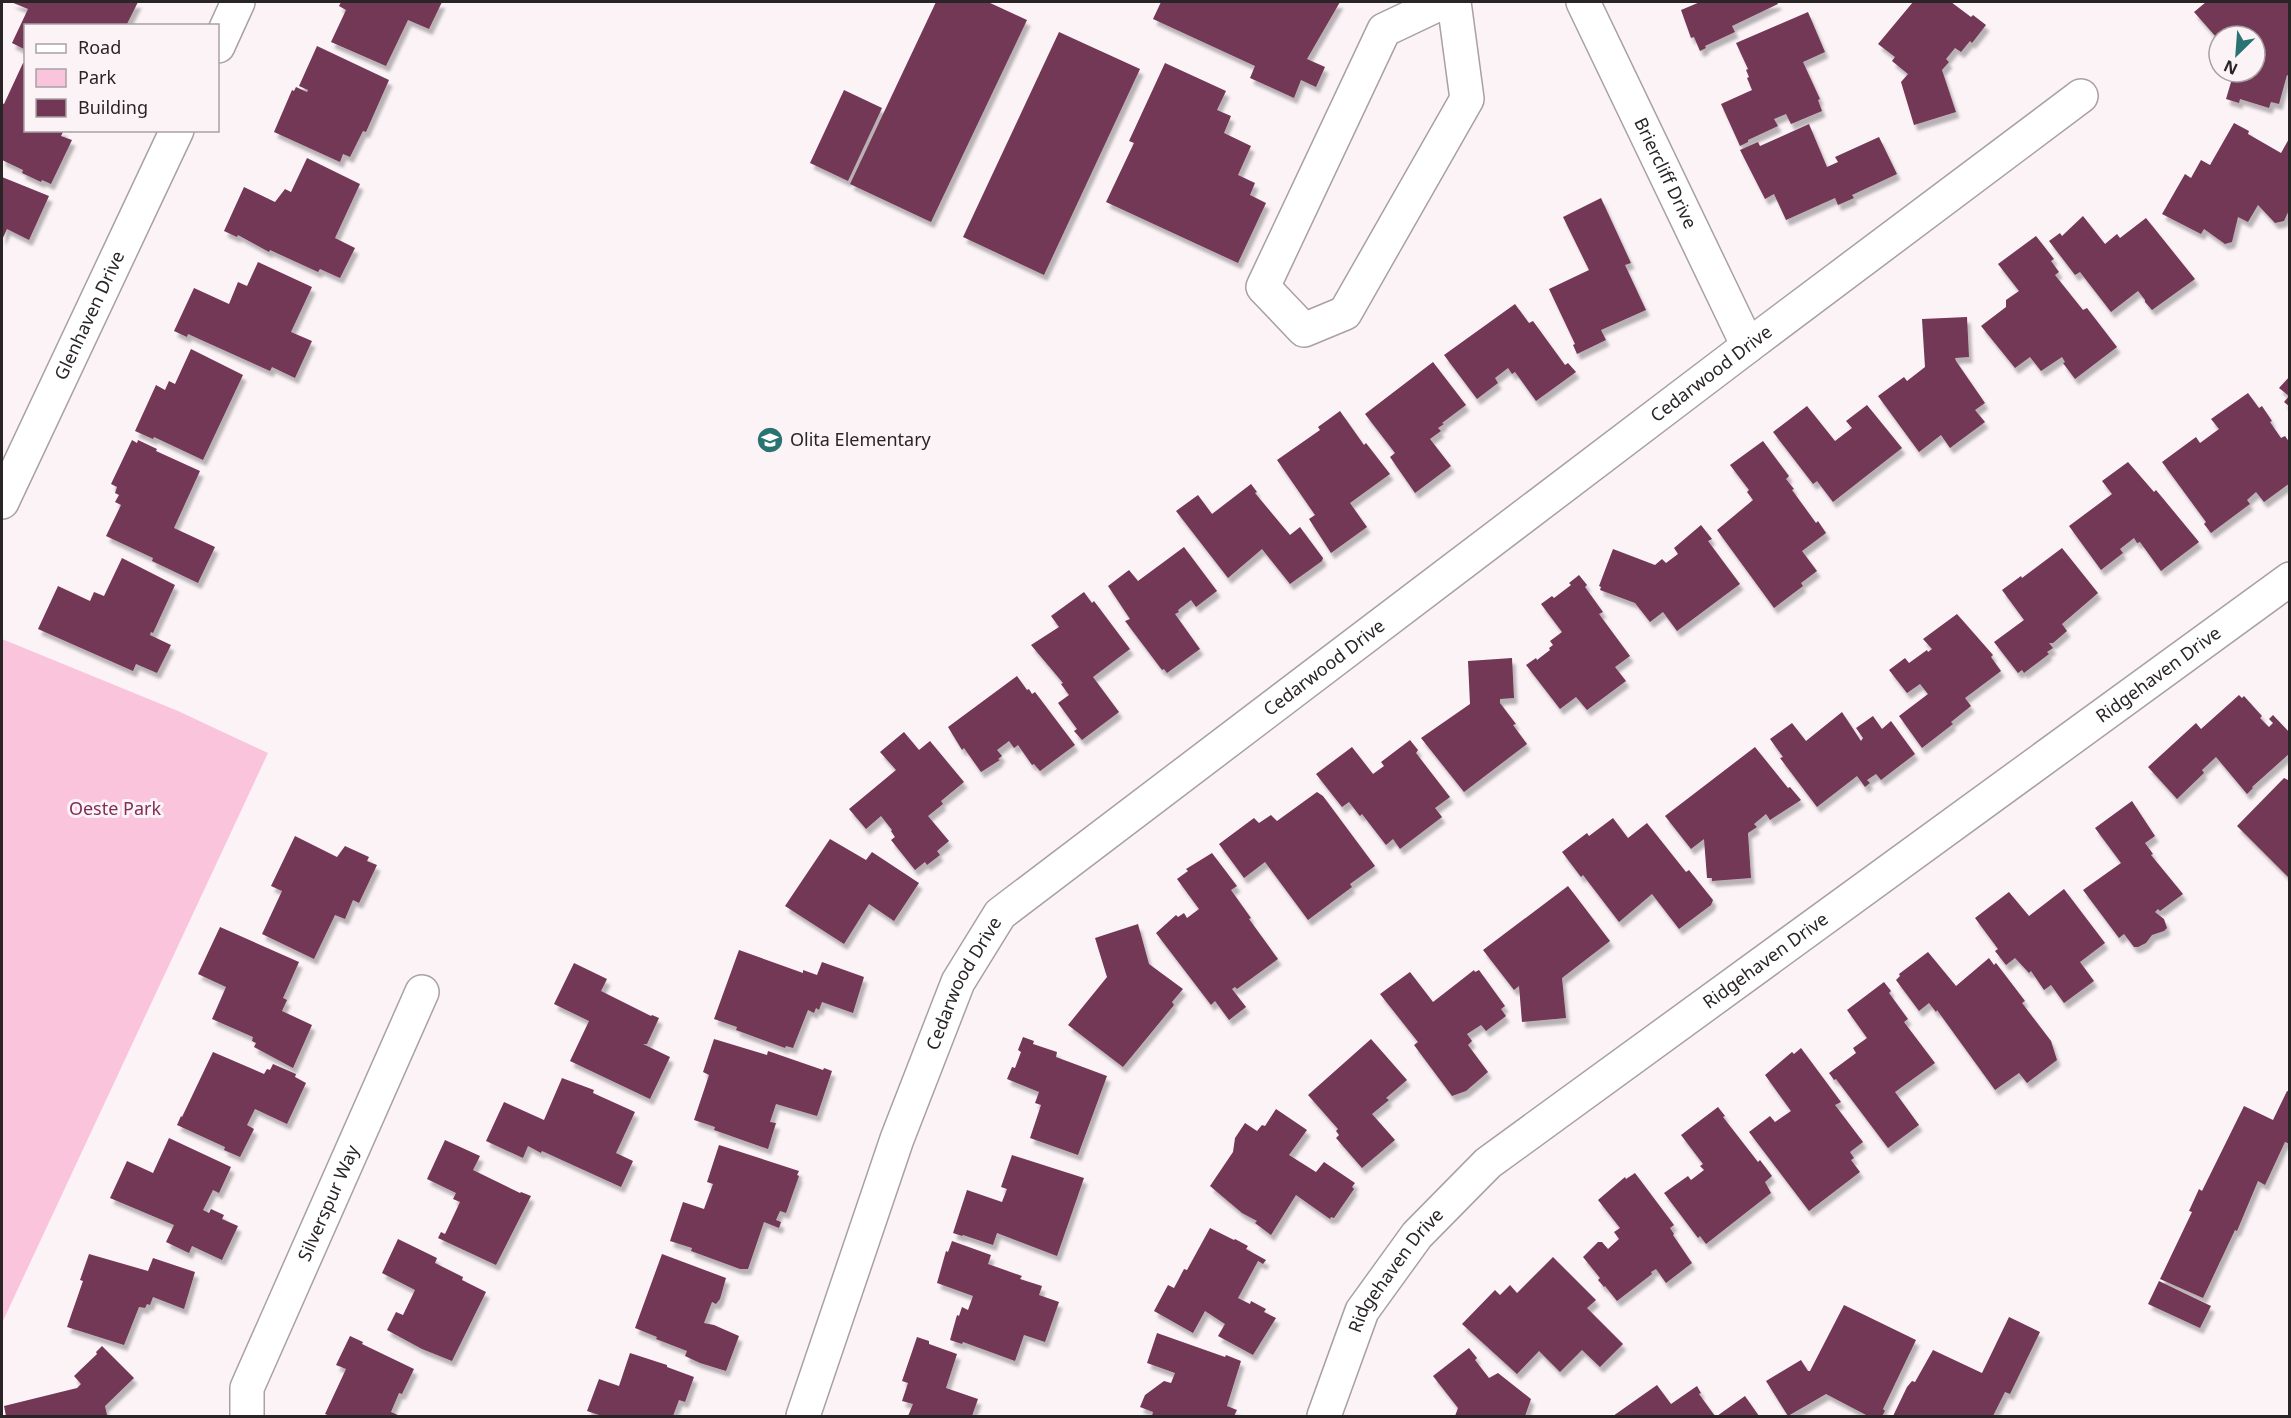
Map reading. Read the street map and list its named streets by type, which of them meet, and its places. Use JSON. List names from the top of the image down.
{
  "streets": {
    "street": [
      "Briercliff Drive",
      "Glenhaven Drive",
      "Cedarwood Drive",
      "Ridgehaven Drive",
      "Silverspur Way"
    ]
  },
  "crossings": [
    ["Briercliff Drive", "Cedarwood Drive"]
  ],
  "parks": ["Oeste Park"],
  "places": {
    "school or university": ["Olita Elementary"]
  },
  "legend": ["Road", "Park", "Building"],
  "north": "bottom left"
}
